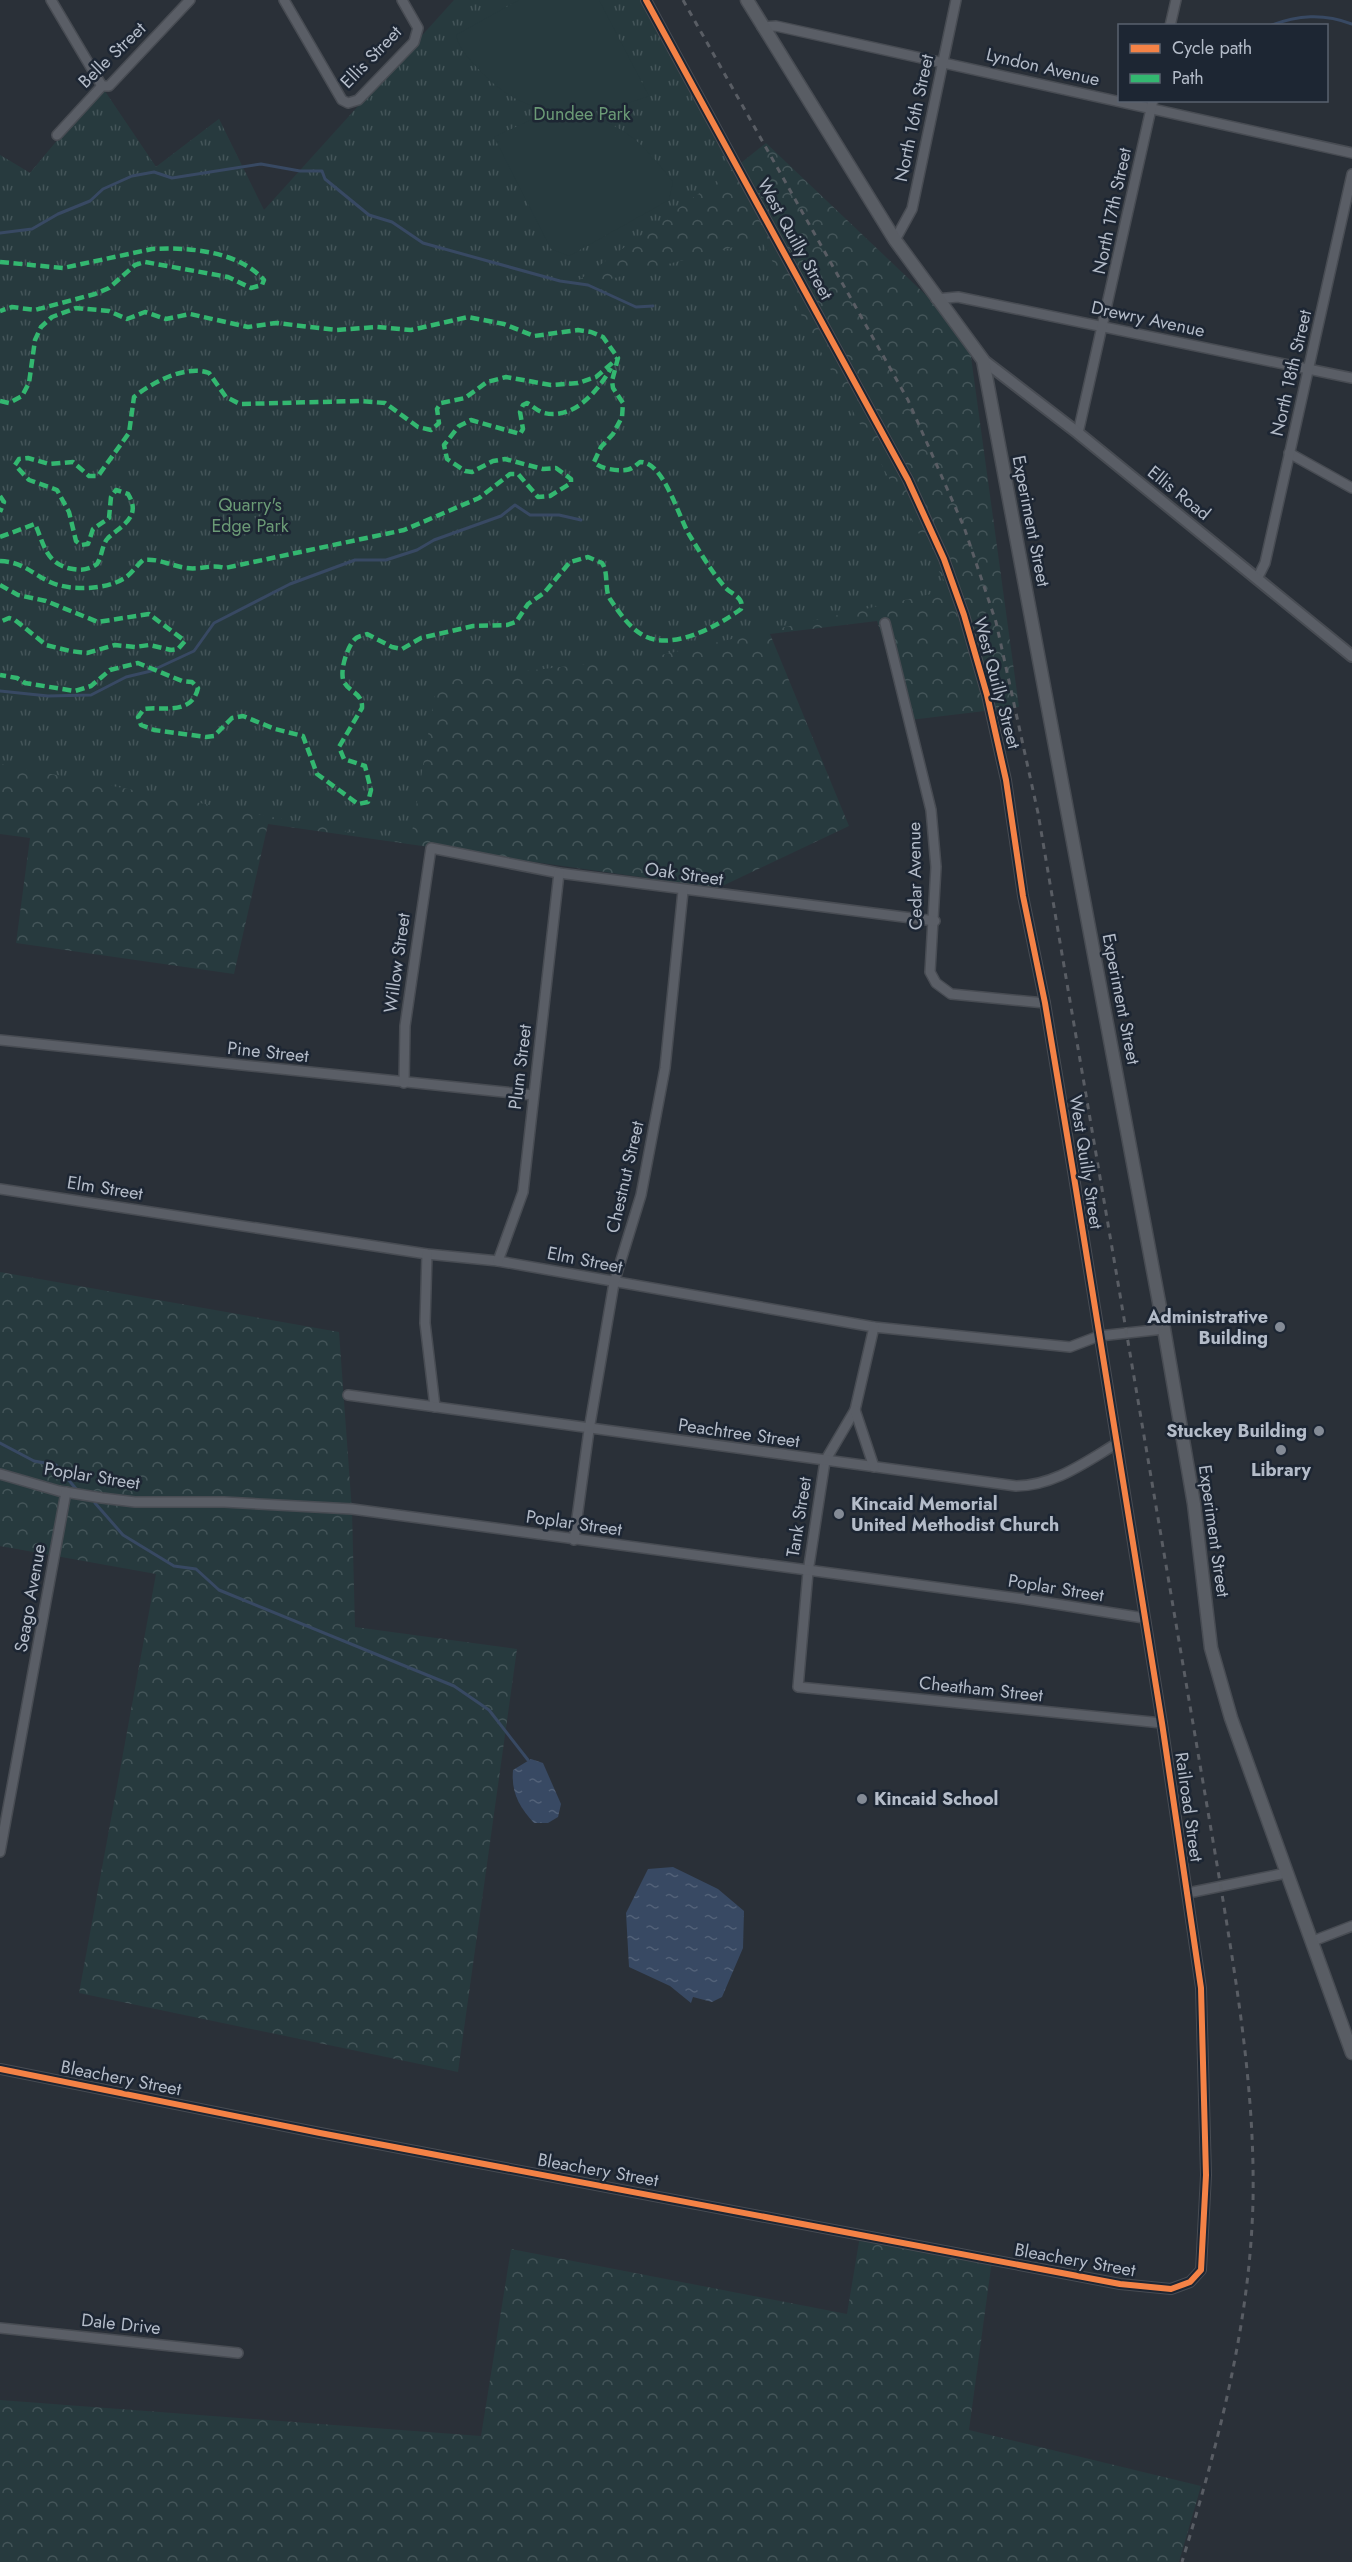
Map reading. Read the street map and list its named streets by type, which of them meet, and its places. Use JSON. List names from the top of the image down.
{
  "streets": {
    "main road": ["Experiment Street"],
    "street": [
      "Belle Street",
      "Ellis Street",
      "Lyndon Avenue",
      "North 16th Street",
      "North 17th Street",
      "West Quilly Street",
      "Drewry Avenue",
      "North 18th Street",
      "Ellis Road",
      "Oak Street",
      "Cedar Avenue",
      "Willow Street",
      "Pine Street",
      "Plum Street",
      "Chestnut Street",
      "Elm Street",
      "Peachtree Street",
      "Poplar Street",
      "Tank Street",
      "Seago Avenue",
      "Cheatham Street",
      "Railroad Street",
      "Bleachery Street",
      "Dale Drive"
    ]
  },
  "crossings": [
    ["Lyndon Avenue", "North 16th Street"],
    ["Lyndon Avenue", "North 17th Street"],
    ["Lyndon Avenue", "Experiment Street"],
    ["North 16th Street", "Experiment Street"],
    ["North 17th Street", "Drewry Avenue"],
    ["North 17th Street", "Ellis Road"],
    ["West Quilly Street", "Cedar Avenue"],
    ["West Quilly Street", "Elm Street"],
    ["West Quilly Street", "Railroad Street"],
    ["Drewry Avenue", "North 18th Street"],
    ["Drewry Avenue", "Experiment Street"],
    ["North 18th Street", "Ellis Road"],
    ["Ellis Road", "Experiment Street"],
    ["Experiment Street", "Elm Street"],
    ["Oak Street", "Cedar Avenue"],
    ["Oak Street", "Willow Street"],
    ["Oak Street", "Plum Street"],
    ["Oak Street", "Chestnut Street"],
    ["Willow Street", "Pine Street"],
    ["Pine Street", "Plum Street"],
    ["Plum Street", "Elm Street"],
    ["Chestnut Street", "Elm Street"],
    ["Chestnut Street", "Peachtree Street"],
    ["Chestnut Street", "Poplar Street"],
    ["Elm Street", "Tank Street"],
    ["Elm Street", "Railroad Street"],
    ["Peachtree Street", "Tank Street"],
    ["Peachtree Street", "Railroad Street"],
    ["Poplar Street", "Tank Street"],
    ["Poplar Street", "Seago Avenue"],
    ["Poplar Street", "Railroad Street"],
    ["Tank Street", "Cheatham Street"],
    ["Cheatham Street", "Railroad Street"],
    ["Railroad Street", "Bleachery Street"]
  ],
  "parks": ["Dundee Park", "Quarry's Edge Park"],
  "places": [
    "Administrative Building",
    "Stuckey Building",
    "Library",
    "Kincaid Memorial United Methodist Church",
    "Kincaid School"
  ],
  "legend": ["Cycle path", "Path"]
}
